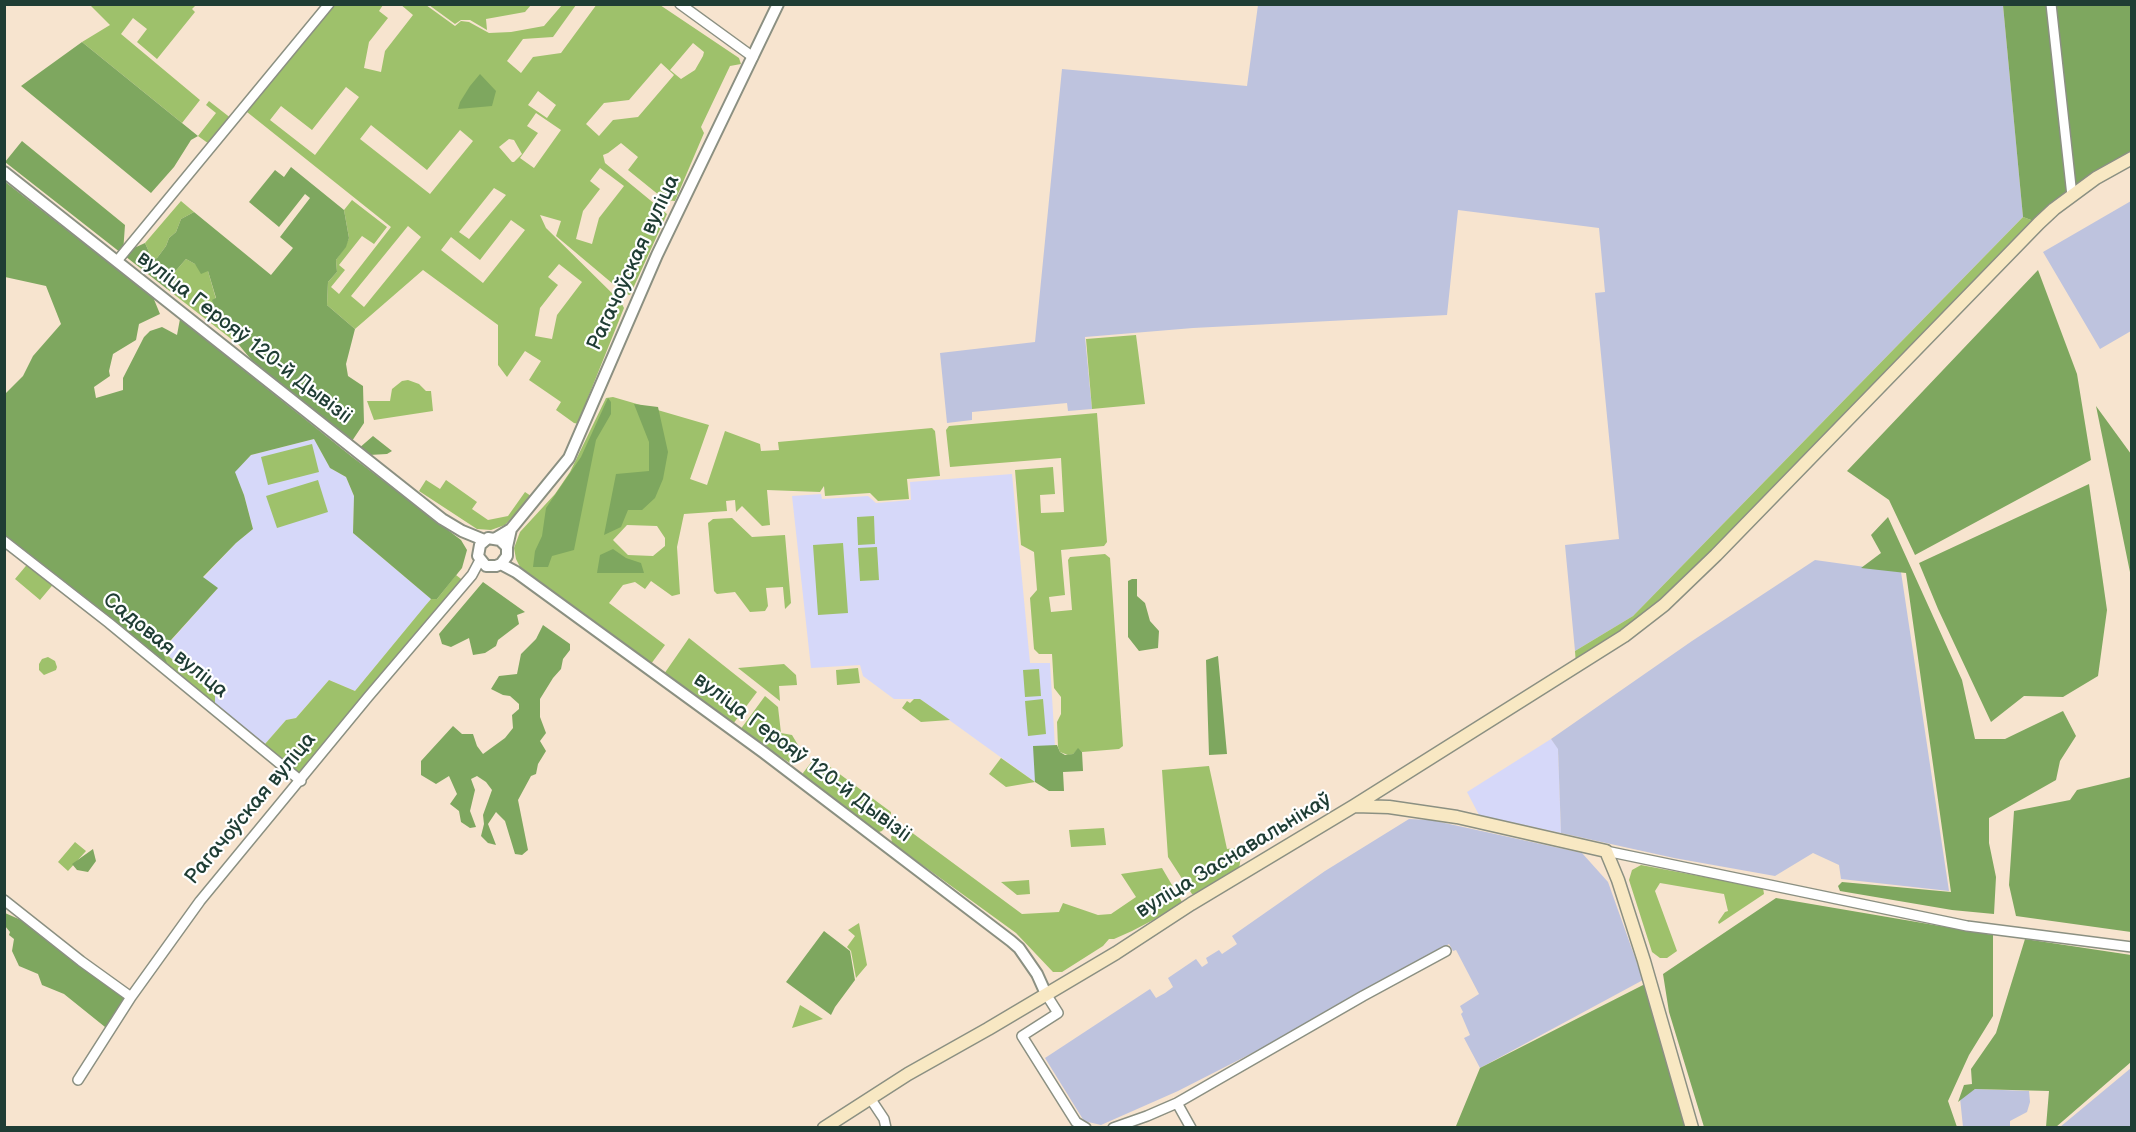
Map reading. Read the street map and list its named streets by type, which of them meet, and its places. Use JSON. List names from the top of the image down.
{
  "streets": {
    "main road": ["вуліца Заснавальнікаў"],
    "street": ["Рагачоўская вуліца", "вуліца Герояў 120-й Дывізіі", "Садовая вуліца"]
  },
  "crossings": [
    ["Рагачоўская вуліца", "вуліца Герояў 120-й Дывізіі"],
    ["Рагачоўская вуліца", "Садовая вуліца"],
    ["вуліца Герояў 120-й Дывізіі", "вуліца Заснавальнікаў"]
  ]
}
